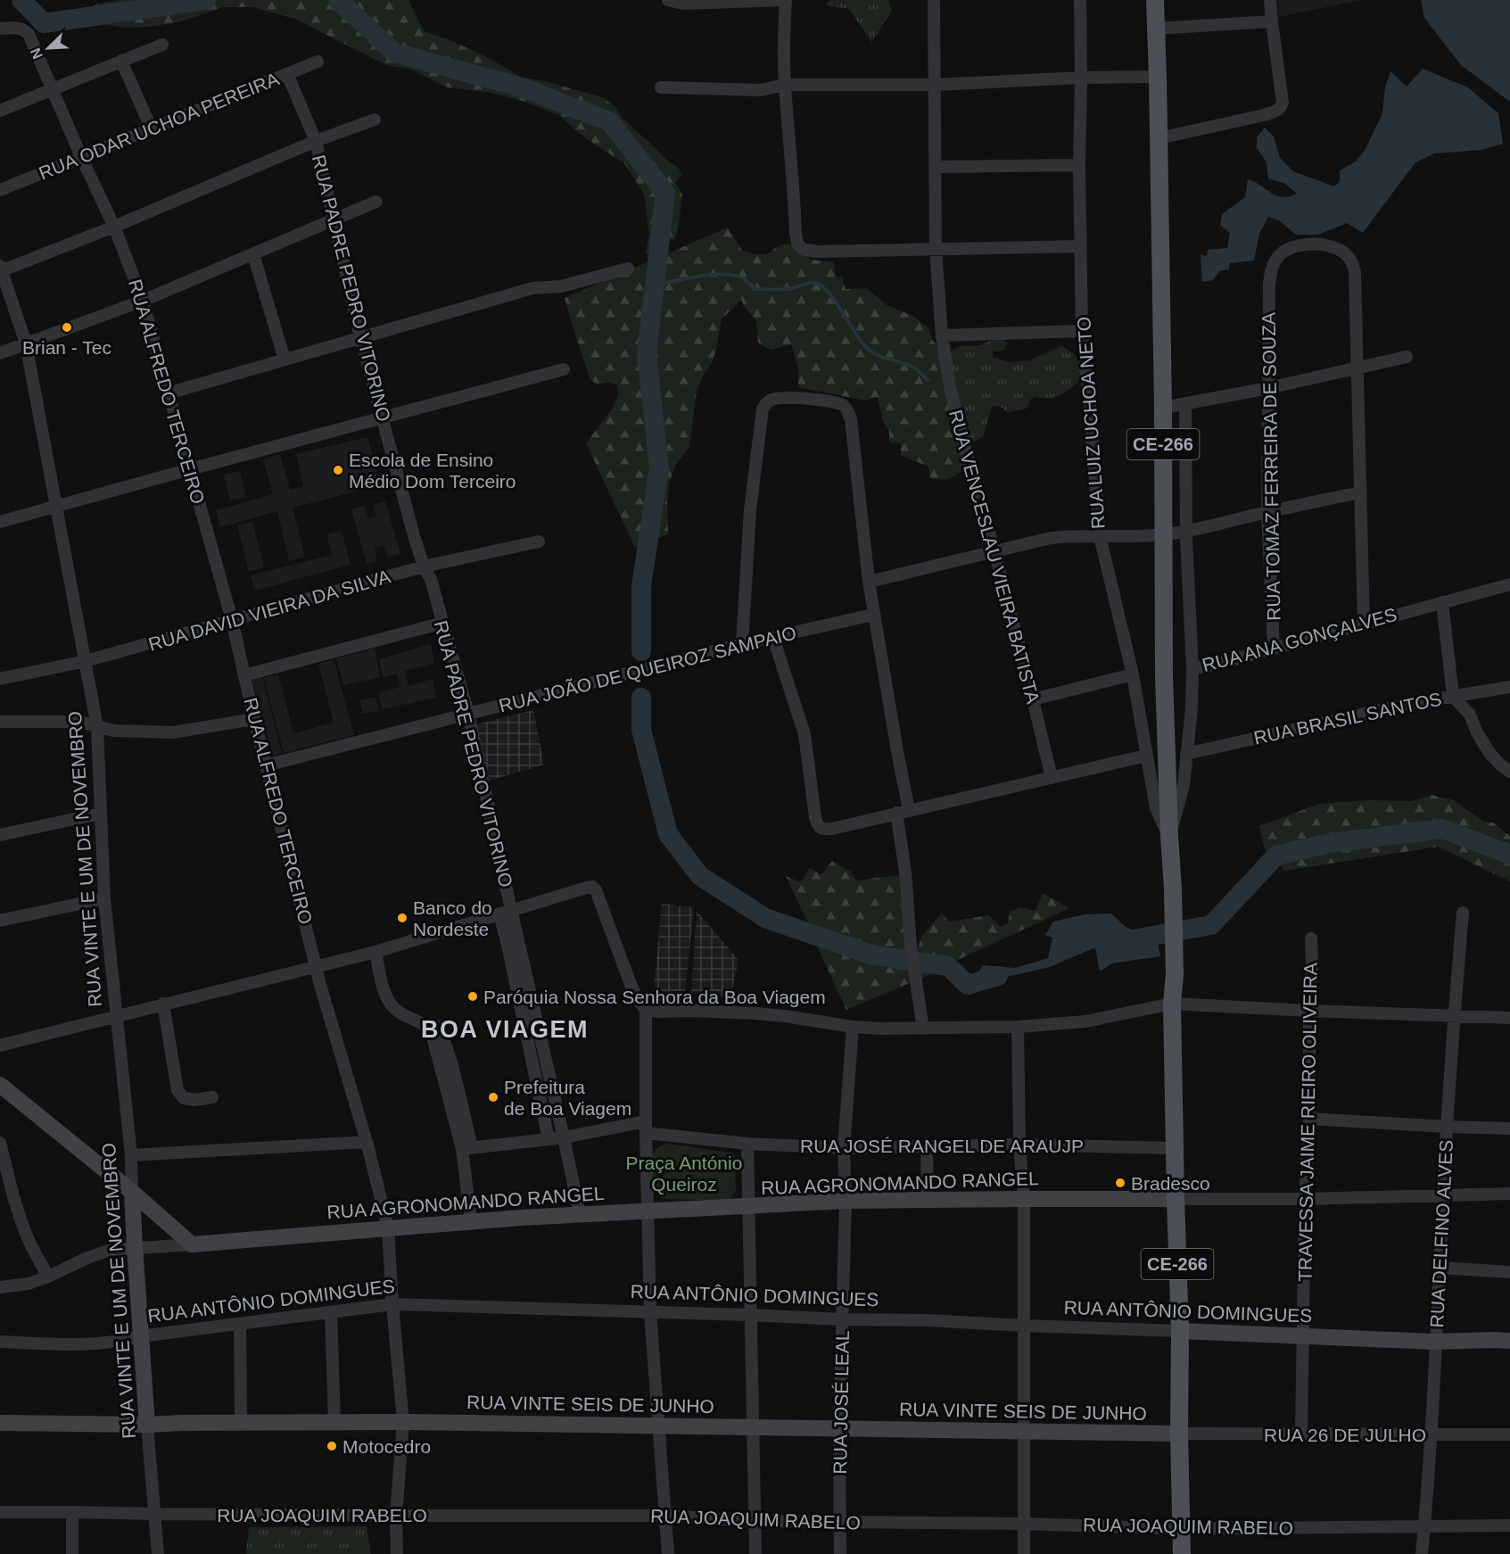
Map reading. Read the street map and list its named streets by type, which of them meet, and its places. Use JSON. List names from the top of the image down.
{
  "streets": {
    "main road": ["CE-266"],
    "street": [
      "RUA ODAR UCHOA PEREIRA",
      "RUA PADRE PEDRO VITORINO",
      "RUA ALFREDO TERCEIRO",
      "RUA LUIZ UCHOA NETO",
      "RUA TOMAZ FERREIRA DE SOUZA",
      "RUA VENCESLAU VIEIRA BATISTA",
      "RUA DAVID VIEIRA DA SILVA",
      "RUA ANA GONÇALVES",
      "RUA JOÃO DE QUEIROZ SAMPAIO",
      "RUA BRASIL SANTOS",
      "RUA VINTE E UM DE NOVEMBRO",
      "TRAVESSA JAIME RIEIRO OLIVEIRA",
      "RUA JOSÉ RANGEL DE ARAUJP",
      "RUA AGRONOMANDO RANGEL",
      "RUA DELFINO ALVES",
      "RUA ANTÔNIO DOMINGUES",
      "RUA JOSÉ LEAL",
      "RUA VINTE SEIS DE JUNHO",
      "RUA 26 DE JULHO",
      "RUA JOAQUIM RABELO"
    ]
  },
  "crossings": [
    ["RUA ODAR UCHOA PEREIRA", "RUA PADRE PEDRO VITORINO"],
    ["RUA ODAR UCHOA PEREIRA", "RUA ALFREDO TERCEIRO"],
    ["RUA PADRE PEDRO VITORINO", "RUA DAVID VIEIRA DA SILVA"],
    ["RUA PADRE PEDRO VITORINO", "RUA JOÃO DE QUEIROZ SAMPAIO"],
    ["RUA ALFREDO TERCEIRO", "RUA DAVID VIEIRA DA SILVA"],
    ["RUA ALFREDO TERCEIRO", "RUA JOÃO DE QUEIROZ SAMPAIO"],
    ["RUA ALFREDO TERCEIRO", "RUA AGRONOMANDO RANGEL"],
    ["RUA ALFREDO TERCEIRO", "RUA ANTÔNIO DOMINGUES"],
    ["RUA ALFREDO TERCEIRO", "RUA VINTE SEIS DE JUNHO"],
    ["RUA ALFREDO TERCEIRO", "RUA JOAQUIM RABELO"],
    ["RUA LUIZ UCHOA NETO", "CE-266"],
    ["RUA LUIZ UCHOA NETO", "RUA ANA GONÇALVES"],
    ["CE-266", "RUA ANA GONÇALVES"],
    ["CE-266", "RUA JOSÉ RANGEL DE ARAUJP"],
    ["CE-266", "RUA AGRONOMANDO RANGEL"],
    ["CE-266", "RUA ANTÔNIO DOMINGUES"],
    ["CE-266", "RUA VINTE SEIS DE JUNHO"],
    ["CE-266", "RUA 26 DE JULHO"],
    ["CE-266", "RUA JOAQUIM RABELO"],
    ["RUA TOMAZ FERREIRA DE SOUZA", "RUA ANA GONÇALVES"],
    ["RUA DAVID VIEIRA DA SILVA", "RUA VINTE E UM DE NOVEMBRO"],
    ["RUA ANA GONÇALVES", "RUA BRASIL SANTOS"],
    ["RUA VINTE E UM DE NOVEMBRO", "RUA AGRONOMANDO RANGEL"],
    ["RUA VINTE E UM DE NOVEMBRO", "RUA ANTÔNIO DOMINGUES"],
    ["RUA VINTE E UM DE NOVEMBRO", "RUA VINTE SEIS DE JUNHO"],
    ["RUA VINTE E UM DE NOVEMBRO", "RUA JOAQUIM RABELO"],
    ["TRAVESSA JAIME RIEIRO OLIVEIRA", "RUA AGRONOMANDO RANGEL"],
    ["TRAVESSA JAIME RIEIRO OLIVEIRA", "RUA ANTÔNIO DOMINGUES"],
    ["TRAVESSA JAIME RIEIRO OLIVEIRA", "RUA 26 DE JULHO"],
    ["RUA JOSÉ RANGEL DE ARAUJP", "RUA JOSÉ LEAL"],
    ["RUA AGRONOMANDO RANGEL", "RUA DELFINO ALVES"],
    ["RUA AGRONOMANDO RANGEL", "RUA JOSÉ LEAL"],
    ["RUA DELFINO ALVES", "RUA ANTÔNIO DOMINGUES"],
    ["RUA DELFINO ALVES", "RUA 26 DE JULHO"],
    ["RUA DELFINO ALVES", "RUA JOAQUIM RABELO"],
    ["RUA ANTÔNIO DOMINGUES", "RUA JOSÉ LEAL"],
    ["RUA JOSÉ LEAL", "RUA VINTE SEIS DE JUNHO"],
    ["RUA JOSÉ LEAL", "RUA JOAQUIM RABELO"],
    ["RUA VINTE SEIS DE JUNHO", "RUA 26 DE JULHO"]
  ],
  "districts": ["BOA VIAGEM"],
  "parks": ["Praça António Queiroz"],
  "places": [
    "Brian - Tec",
    "Escola de Ensino Médio Dom Terceiro",
    "Banco do Nordeste",
    "Paróquia Nossa Senhora da Boa Viagem",
    "Prefeitura de Boa Viagem",
    "Bradesco",
    "Motocedro"
  ],
  "north": "bottom left"
}
